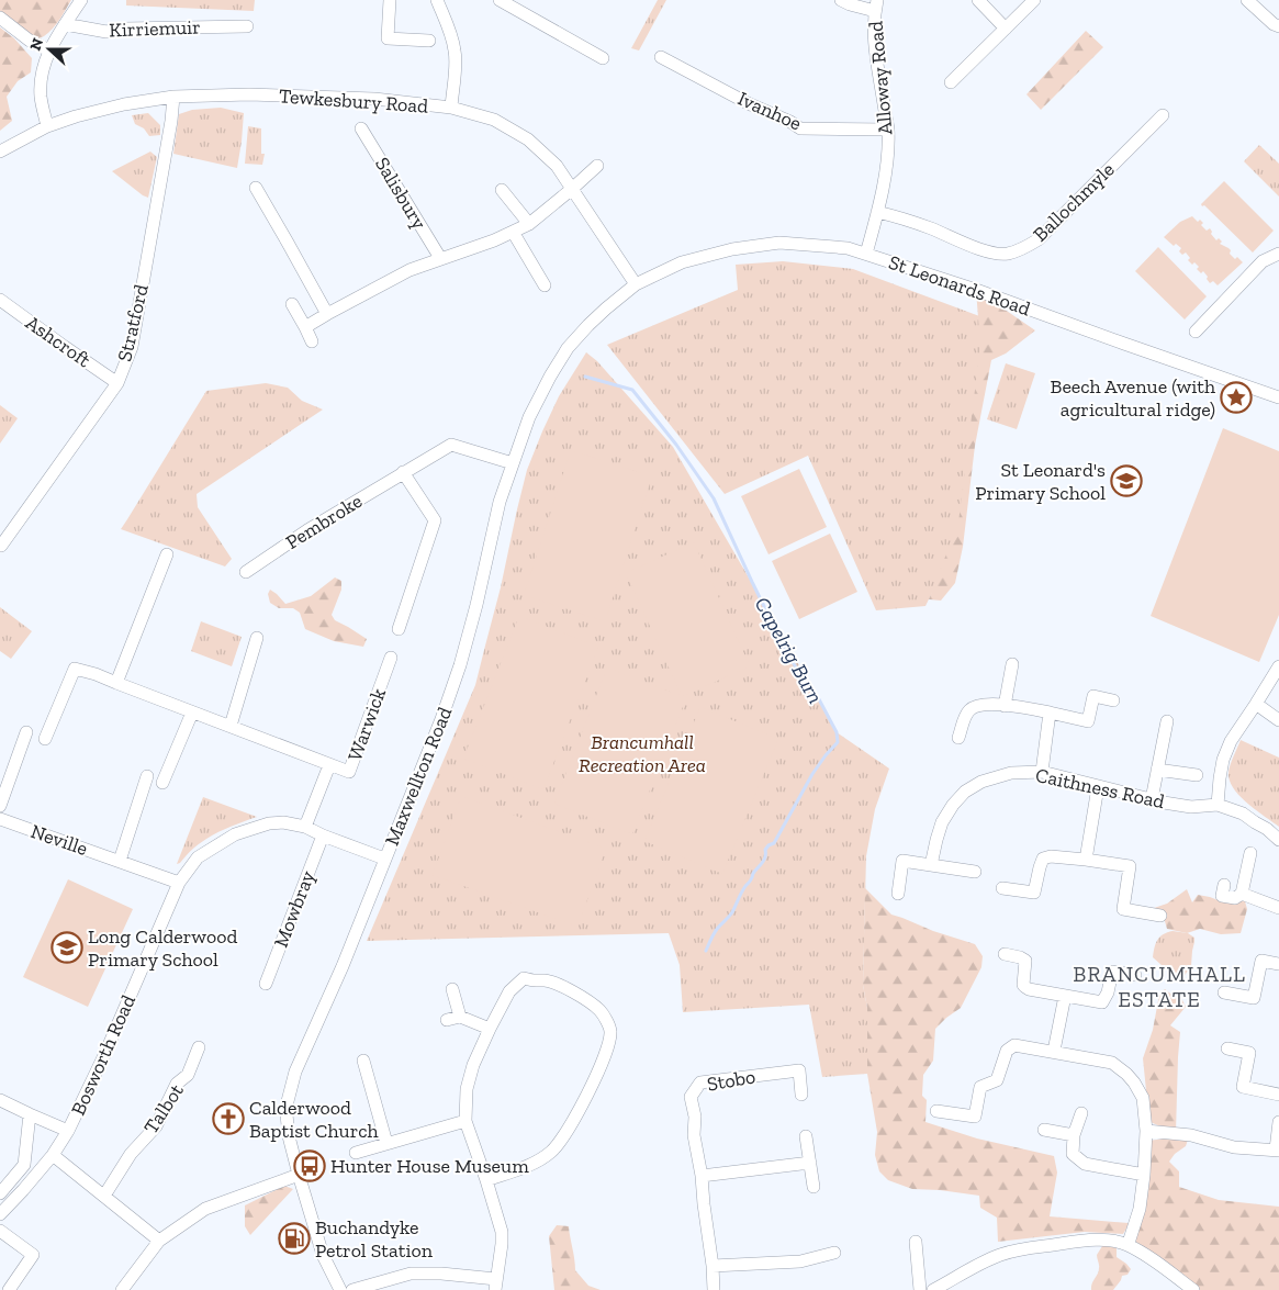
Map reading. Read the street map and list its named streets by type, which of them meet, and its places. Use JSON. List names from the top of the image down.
{
  "streets": {
    "street": [
      "Kirriemuir",
      "Alloway Road",
      "Tewkesbury Road",
      "Ivanhoe",
      "Salisbury",
      "Ballochmyle",
      "St Leonards Road",
      "Stratford",
      "Ashcroft",
      "Pembroke",
      "Warwick",
      "Maxwellton Road",
      "Caithness Road",
      "Neville",
      "Mowbray",
      "Bosworth Road",
      "Stobo",
      "Talbot"
    ]
  },
  "crossings": [
    ["Alloway Road", "Ivanhoe"],
    ["Alloway Road", "Ballochmyle"],
    ["Alloway Road", "St Leonards Road"],
    ["Tewkesbury Road", "St Leonards Road"],
    ["Tewkesbury Road", "Stratford"],
    ["Tewkesbury Road", "Maxwellton Road"],
    ["St Leonards Road", "Maxwellton Road"],
    ["Stratford", "Ashcroft"],
    ["Pembroke", "Maxwellton Road"],
    ["Warwick", "Bosworth Road"],
    ["Maxwellton Road", "Bosworth Road"],
    ["Neville", "Bosworth Road"],
    ["Mowbray", "Bosworth Road"]
  ],
  "districts": ["BRANCUMHALL ESTATE"],
  "water": ["Capelrig Burn"],
  "parks": ["Brancumhall Recreation Area"],
  "places": {
    "place": ["Beech Avenue (with agricultural ridge)"],
    "school or university": ["St Leonard's Primary School", "Long Calderwood Primary School"],
    "church": ["Calderwood Baptist Church"],
    "bus stop": ["Hunter House Museum"],
    "fuel station": ["Buchandyke Petrol Station"]
  },
  "north": "left"
}
